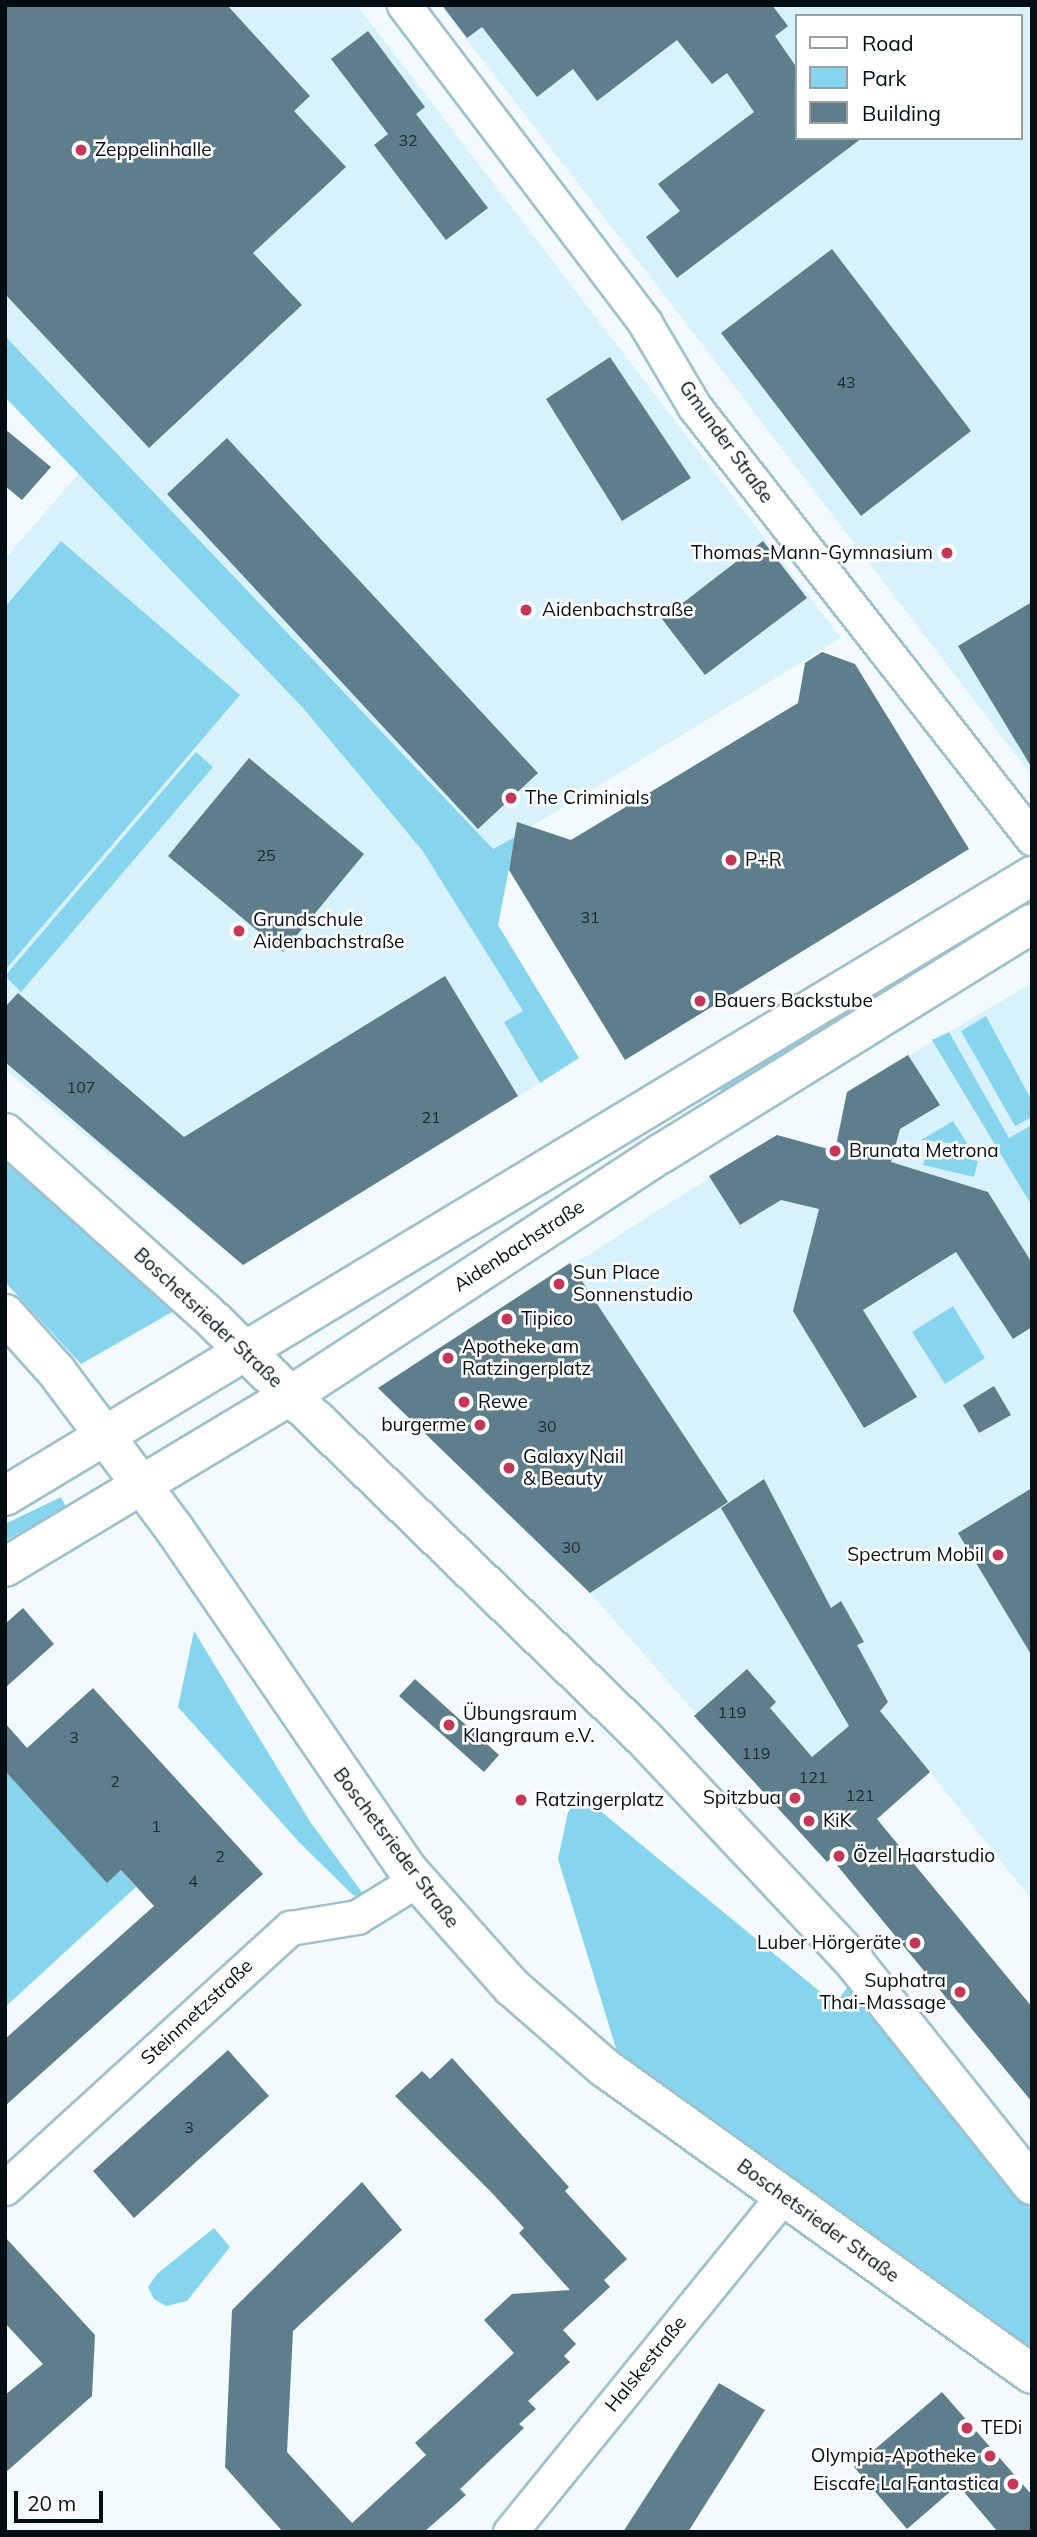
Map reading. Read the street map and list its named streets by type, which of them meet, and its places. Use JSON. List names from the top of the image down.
{
  "streets": {
    "main road": ["Aidenbachstraße", "Boschetsrieder Straße"],
    "street": ["Gmunder Straße", "Steinmetzstraße", "Halskestraße"]
  },
  "crossings": [
    ["Aidenbachstraße", "Boschetsrieder Straße"],
    ["Boschetsrieder Straße", "Steinmetzstraße"],
    ["Boschetsrieder Straße", "Halskestraße"]
  ],
  "places": [
    "Zeppelinhalle",
    "Thomas-Mann-Gymnasium",
    "Aidenbachstraße",
    "The Criminials",
    "P+R",
    "Grundschule Aidenbachstraße",
    "Bauers Backstube",
    "Brunata Metrona",
    "Sun Place Sonnenstudio",
    "Tipico",
    "Apotheke am Ratzingerplatz",
    "Rewe",
    "burgerme",
    "Galaxy Nail & Beauty",
    "Spectrum Mobil",
    "Übungsraum Klangraum e.V.",
    "Spitzbua",
    "Ratzingerplatz",
    "KiK",
    "Özel Haarstudio",
    "Luber Hörgeräte",
    "Suphatra Thai-Massage",
    "TEDi",
    "Olympia-Apotheke",
    "Eiscafe La Fantastica"
  ],
  "house_numbers": [
    "32",
    "43",
    "25",
    "31",
    "107",
    "21",
    "30",
    "30",
    "119",
    "3",
    "119",
    "121",
    "2",
    "121",
    "1",
    "2",
    "4",
    "3"
  ],
  "legend": ["Road", "Park", "Building"],
  "scale_bar": "20 m"
}
